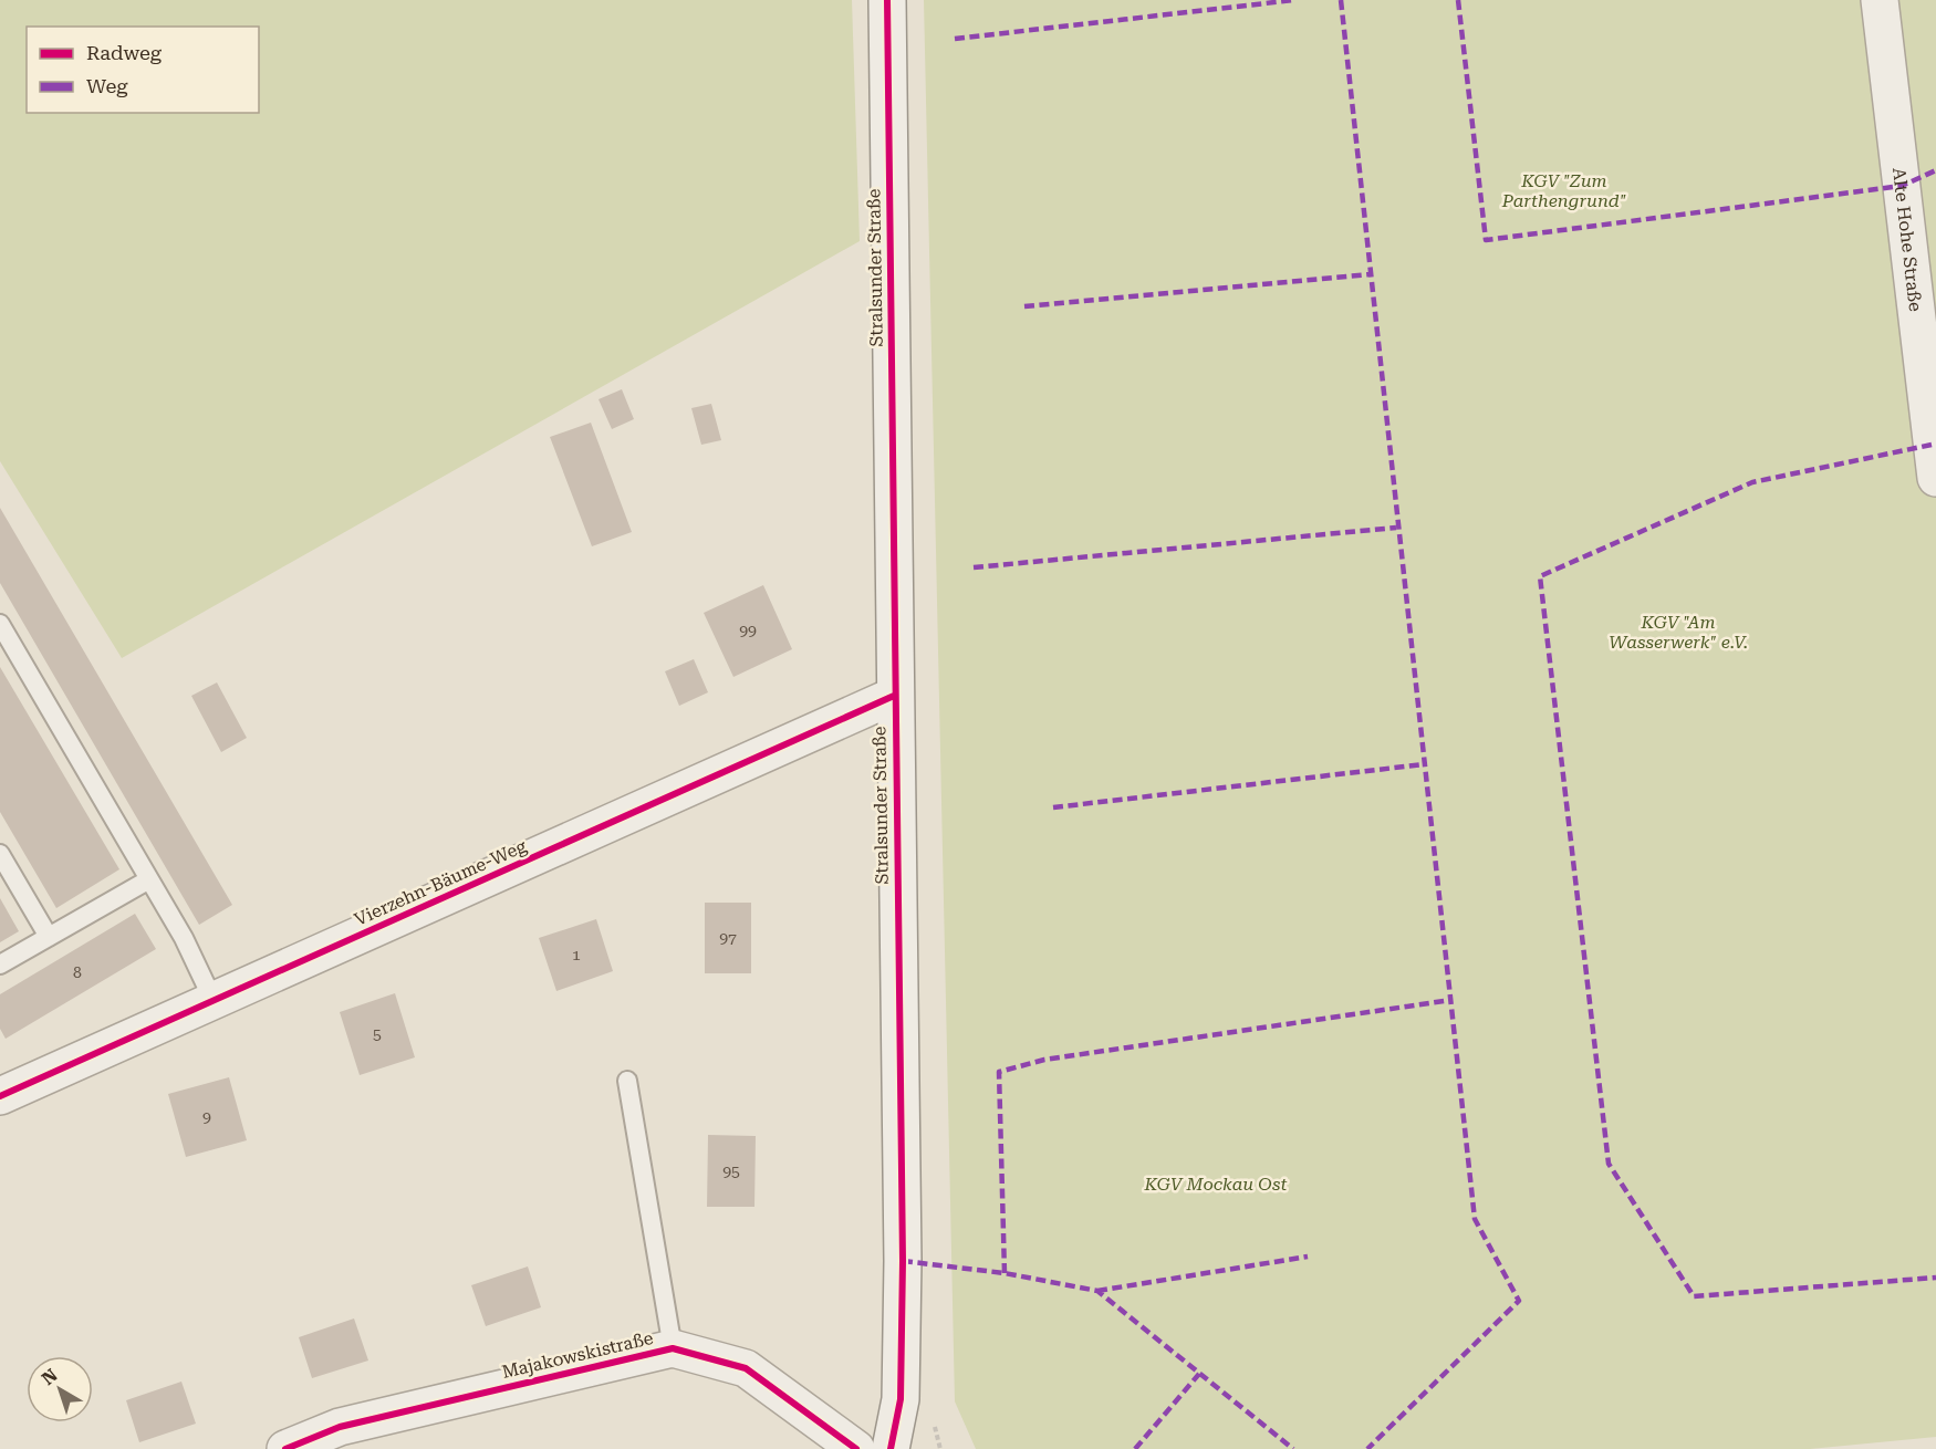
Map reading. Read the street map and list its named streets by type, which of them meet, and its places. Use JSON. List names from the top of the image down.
{
  "streets": {
    "street": [
      "Alte Hohe Straße",
      "Stralsunder Straße",
      "Vierzehn-Bäume-Weg",
      "Majakowskistraße"
    ]
  },
  "crossings": [
    ["Stralsunder Straße", "Vierzehn-Bäume-Weg"]
  ],
  "parks": ["KGV \"Zum Parthengrund\"", "KGV \"Am Wasserwerk\" e.V.", "KGV Mockau Ost"],
  "house_numbers": [
    "99",
    "97",
    "1",
    "8",
    "5",
    "9",
    "95"
  ],
  "legend": ["Radweg", "Weg"],
  "north": "top left"
}
